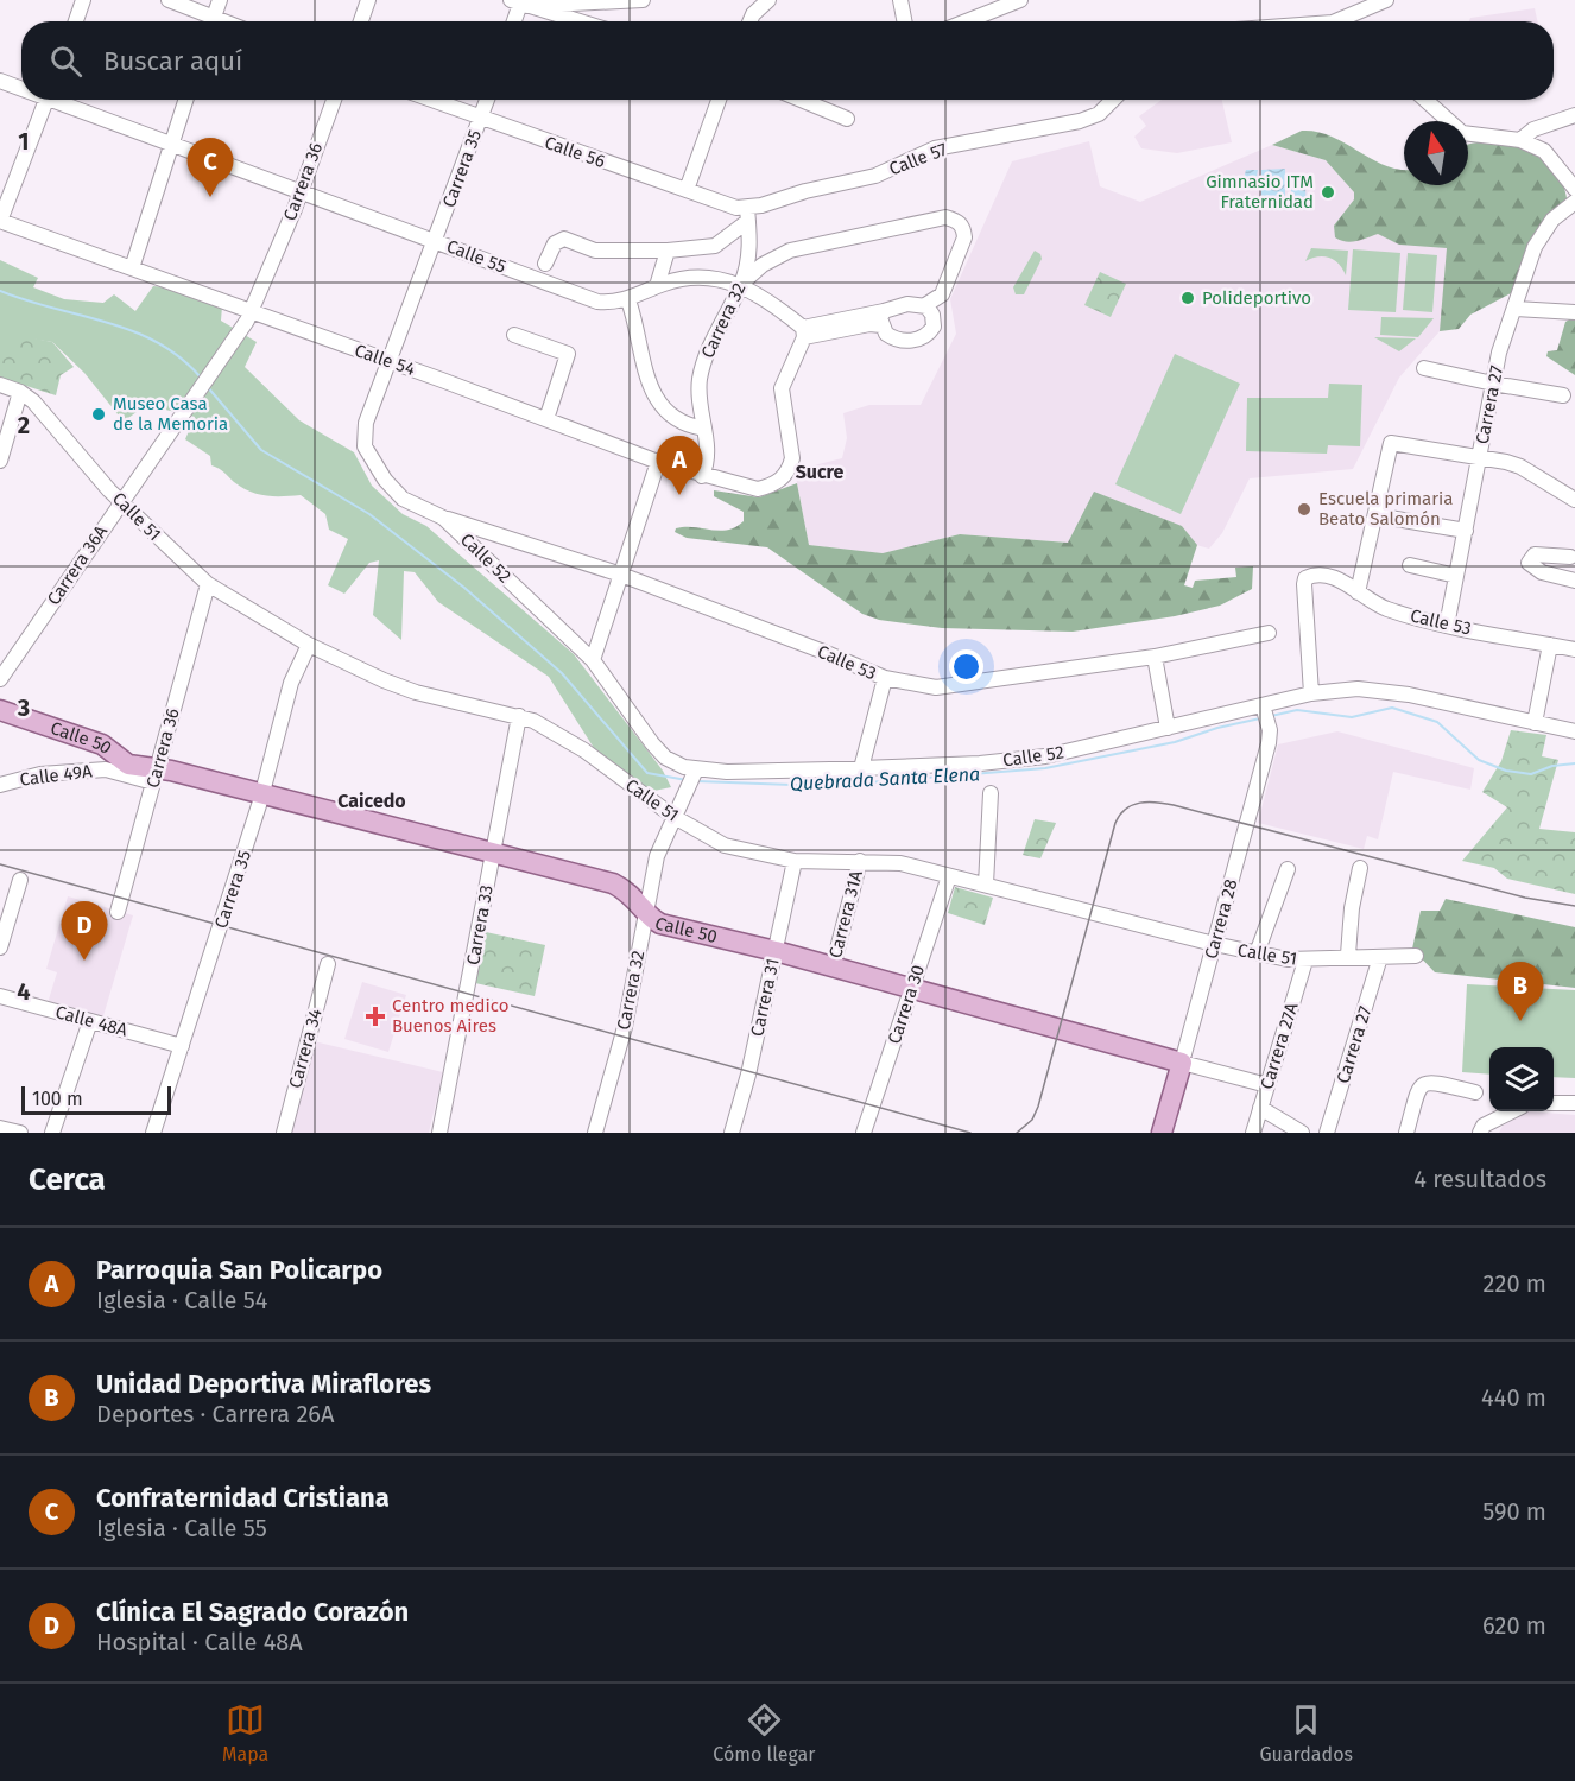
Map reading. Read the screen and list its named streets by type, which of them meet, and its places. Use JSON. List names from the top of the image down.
{
  "streets": {
    "main road": ["Calle 50", "Carrera 28"],
    "street": [
      "Calle 56",
      "Calle 57",
      "Carrera 35",
      "Carrera 36",
      "Calle 55",
      "Carrera 32",
      "Calle 54",
      "Carrera 27",
      "Calle 51",
      "Calle 52",
      "Carrera 36A",
      "Calle 53",
      "Calle 49A",
      "Carrera 31A",
      "Carrera 33",
      "Carrera 31",
      "Carrera 30",
      "Calle 48A",
      "Carrera 27A",
      "Carrera 34"
    ]
  },
  "crossings": [
    ["Calle 56", "Calle 57"],
    ["Calle 56", "Carrera 35"],
    ["Calle 56", "Carrera 32"],
    ["Calle 57", "Carrera 32"],
    ["Carrera 35", "Calle 55"],
    ["Carrera 35", "Calle 54"],
    ["Carrera 35", "Calle 51"],
    ["Carrera 35", "Calle 52"],
    ["Carrera 35", "Calle 50"],
    ["Carrera 35", "Calle 48A"],
    ["Carrera 36", "Calle 55"],
    ["Carrera 36", "Calle 54"],
    ["Carrera 36", "Calle 51"],
    ["Carrera 36", "Carrera 36A"],
    ["Carrera 36", "Calle 50"],
    ["Calle 55", "Carrera 32"],
    ["Carrera 32", "Calle 54"],
    ["Carrera 32", "Calle 51"],
    ["Carrera 32", "Calle 52"],
    ["Carrera 32", "Calle 50"],
    ["Calle 54", "Carrera 36A"],
    ["Carrera 27", "Calle 51"],
    ["Carrera 27", "Calle 53"],
    ["Calle 51", "Carrera 36A"],
    ["Calle 51", "Carrera 31A"],
    ["Calle 51", "Carrera 28"],
    ["Calle 51", "Carrera 33"],
    ["Calle 51", "Carrera 31"],
    ["Calle 51", "Carrera 30"],
    ["Calle 51", "Carrera 27A"],
    ["Calle 52", "Calle 53"],
    ["Calle 52", "Carrera 28"],
    ["Calle 50", "Calle 49A"],
    ["Calle 50", "Carrera 31A"],
    ["Calle 50", "Carrera 28"],
    ["Calle 50", "Carrera 33"],
    ["Calle 50", "Carrera 31"],
    ["Calle 50", "Carrera 30"],
    ["Calle 50", "Carrera 27A"]
  ],
  "districts": ["Sucre", "Caicedo"],
  "water": ["Quebrada Santa Elena"],
  "places": {
    "other": [
      "Gimnasio ITM Fraternidad",
      "Polideportivo",
      "Museo Casa de la Memoria",
      "Escuela primaria Beato Salomón"
    ],
    "health": ["Centro medico Buenos Aires"]
  },
  "scale_bar": "100 m",
  "north": "top",
  "page": {
    "search": "Buscar aquí",
    "pins": [
      "C",
      "A",
      "D",
      "B"
    ],
    "scale": "100 m",
    "heading": ["Cerca", "4 resultados"],
    "list": [
      {
        "mark": "A",
        "name": "Parroquia San Policarpo",
        "note": "Iglesia · Calle 54",
        "value": "220 m"
      },
      {
        "mark": "B",
        "name": "Unidad Deportiva Miraflores",
        "note": "Deportes · Carrera 26A",
        "value": "440 m"
      },
      {
        "mark": "C",
        "name": "Confraternidad Cristiana",
        "note": "Iglesia · Calle 55",
        "value": "590 m"
      },
      {
        "mark": "D",
        "name": "Clínica El Sagrado Corazón",
        "note": "Hospital · Calle 48A",
        "value": "620 m"
      }
    ],
    "nav": ["Mapa", "Cómo llegar", "Guardados"]
  },
  "grid": {
    "rows": [
      "1",
      "2",
      "3",
      "4"
    ]
  }
}
